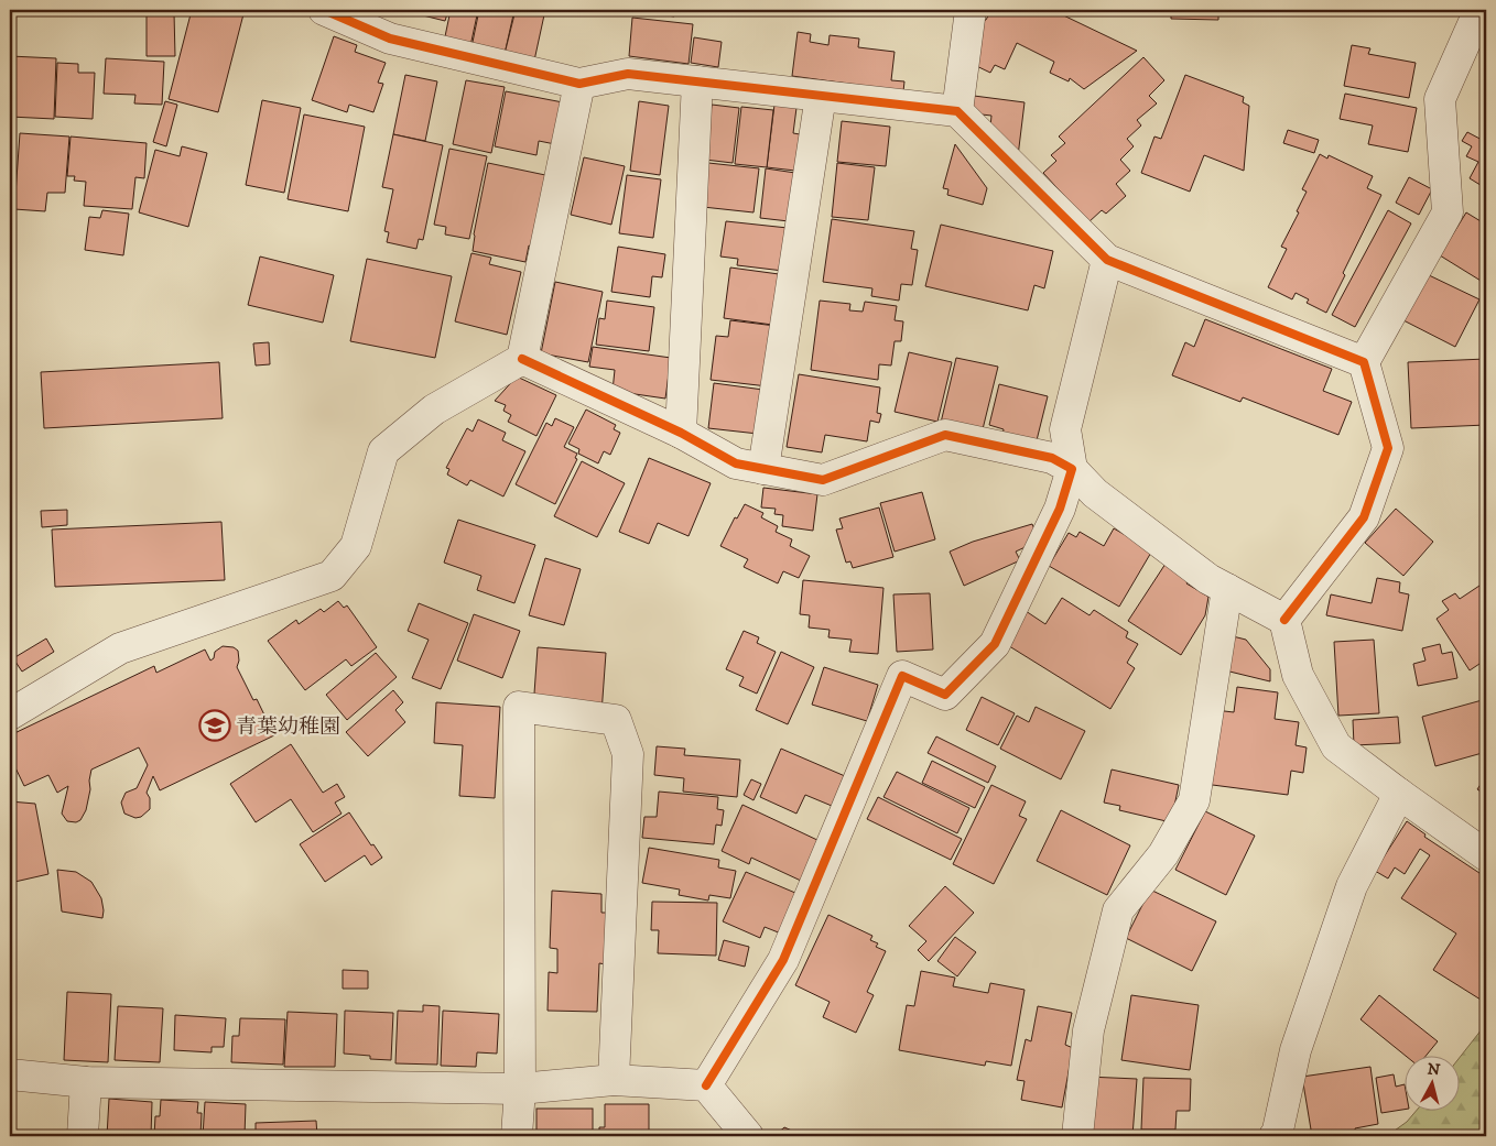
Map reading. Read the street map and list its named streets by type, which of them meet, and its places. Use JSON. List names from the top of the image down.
{
  "places": {
    "school or university": ["青葉幼稚園"]
  },
  "north": "top"
}
